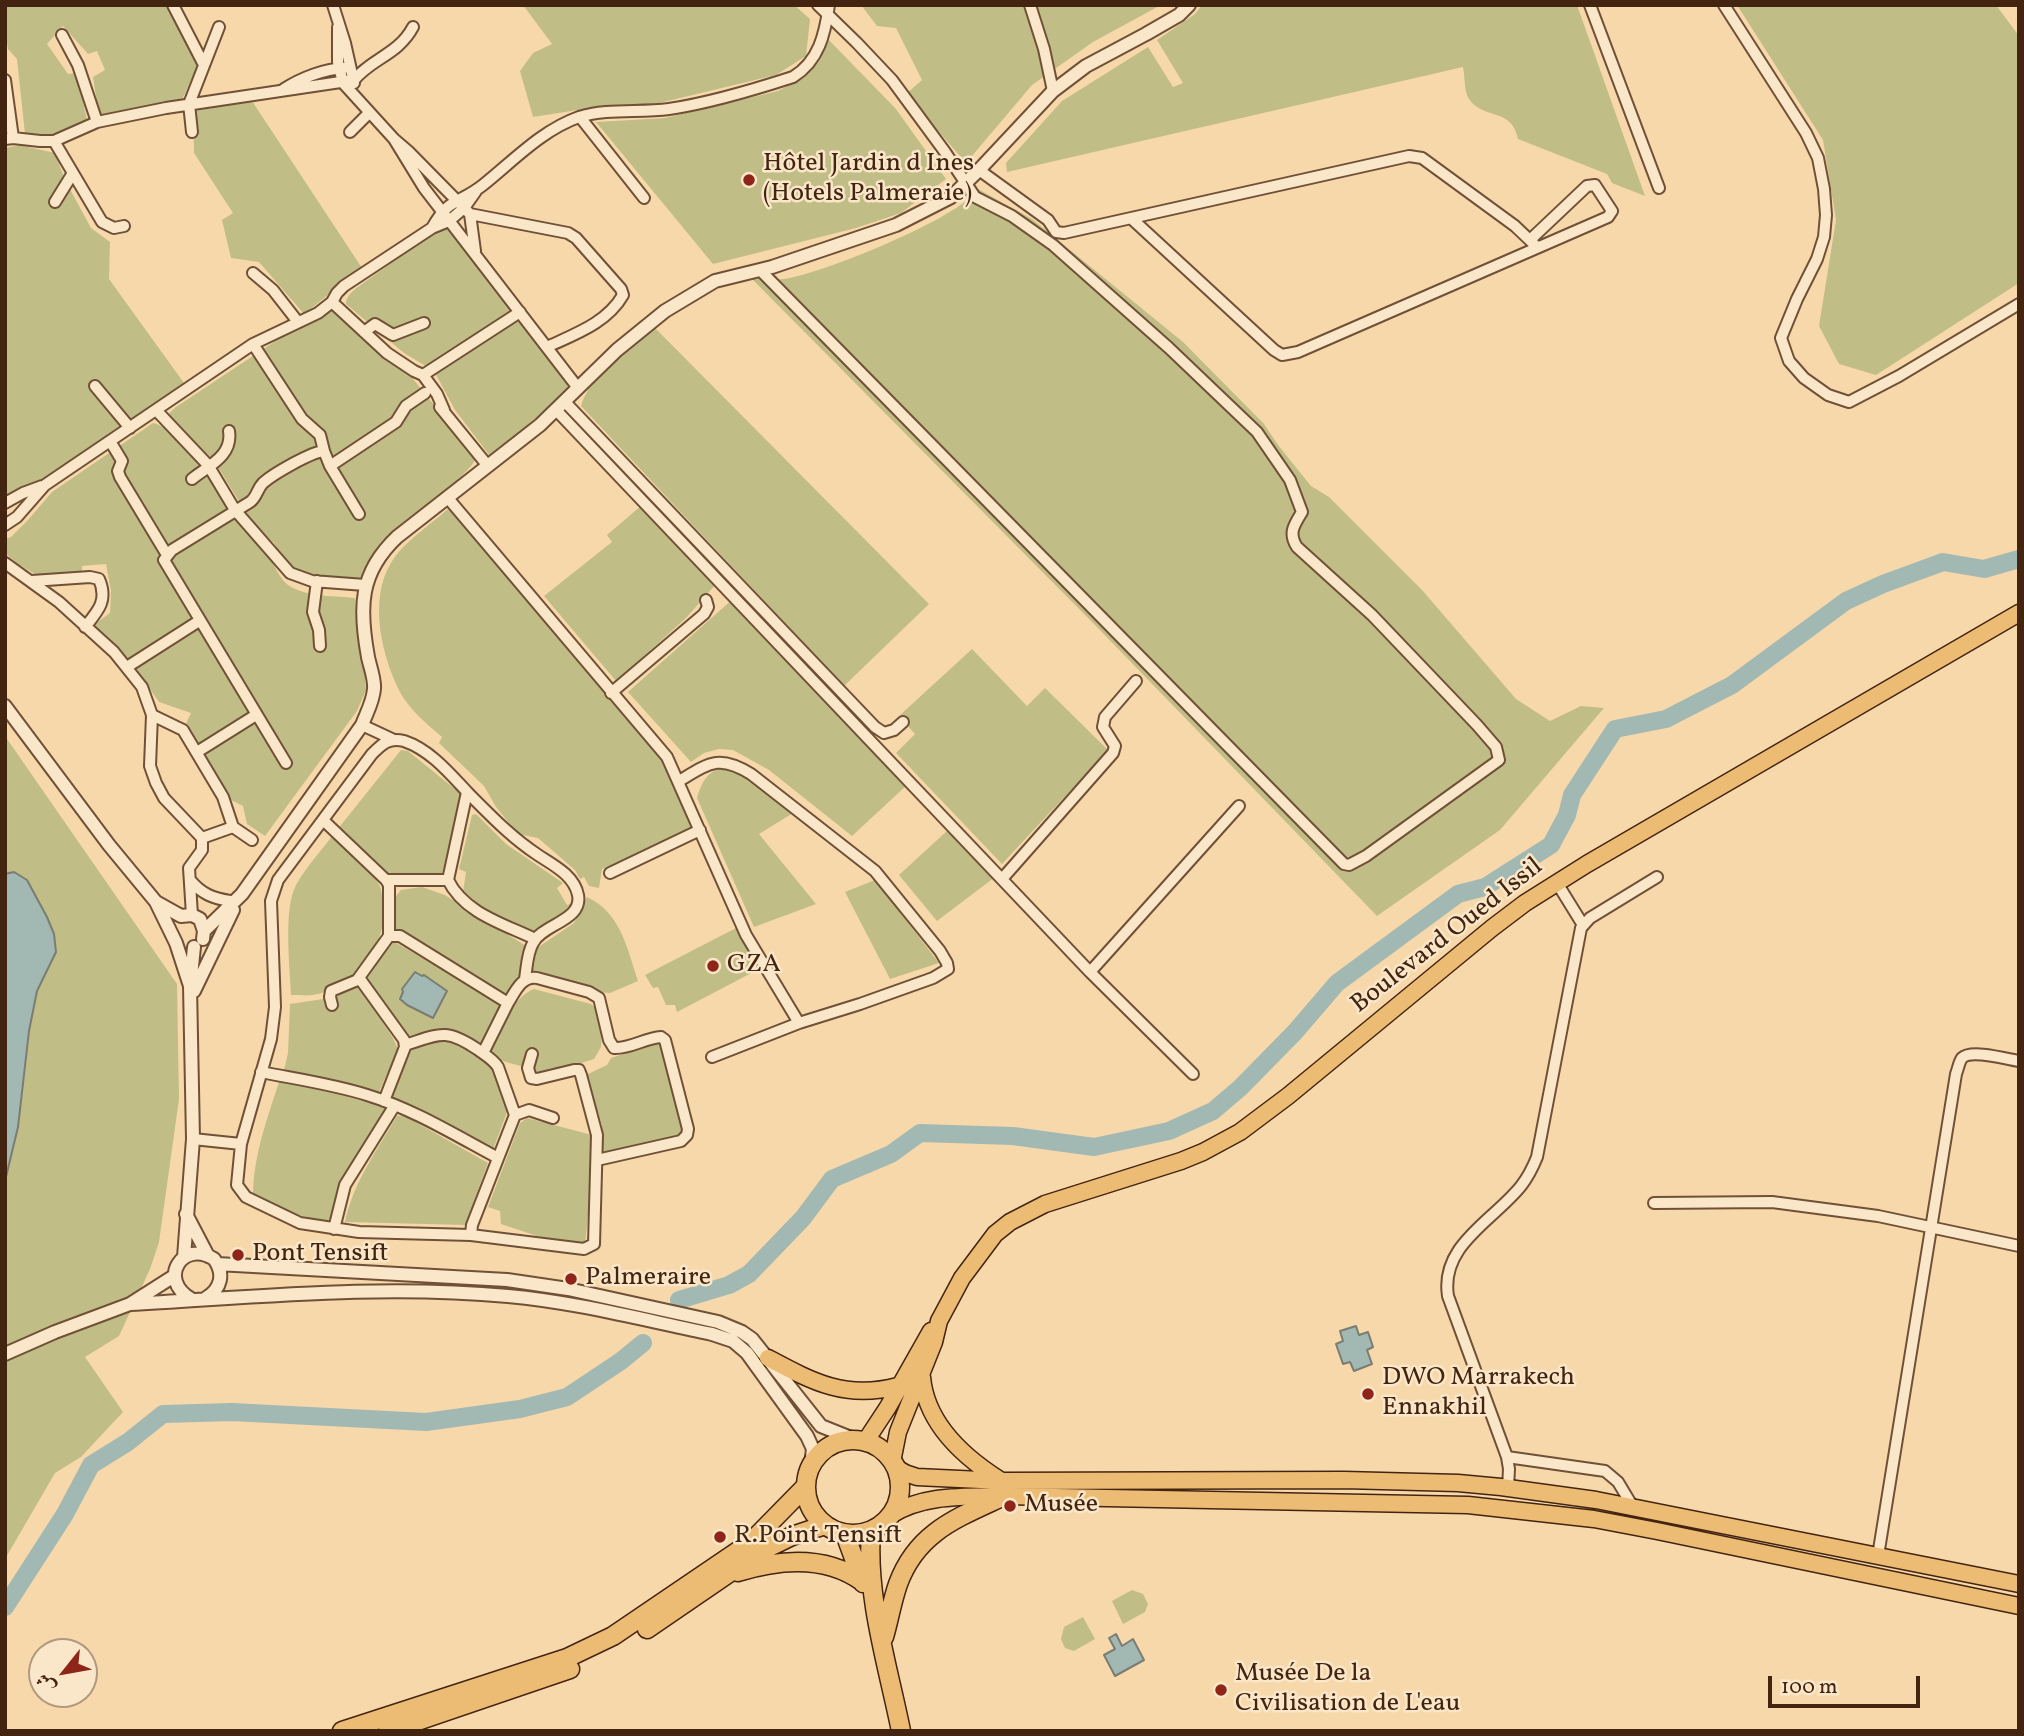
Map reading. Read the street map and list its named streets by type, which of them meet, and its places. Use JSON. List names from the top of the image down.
{
  "streets": {
    "main road": ["Boulevard Oued Issil"]
  },
  "places": [
    "Hôtel Jardin d Ines (Hotels Palmeraie)",
    "GZA",
    "Pont Tensift",
    "Palmeraire",
    "DWO Marrakech Ennakhil",
    "Musée",
    "R.Point Tensift",
    "Musée De la Civilisation de L'eau"
  ],
  "scale_bar": "100 m",
  "north": "bottom left"
}
